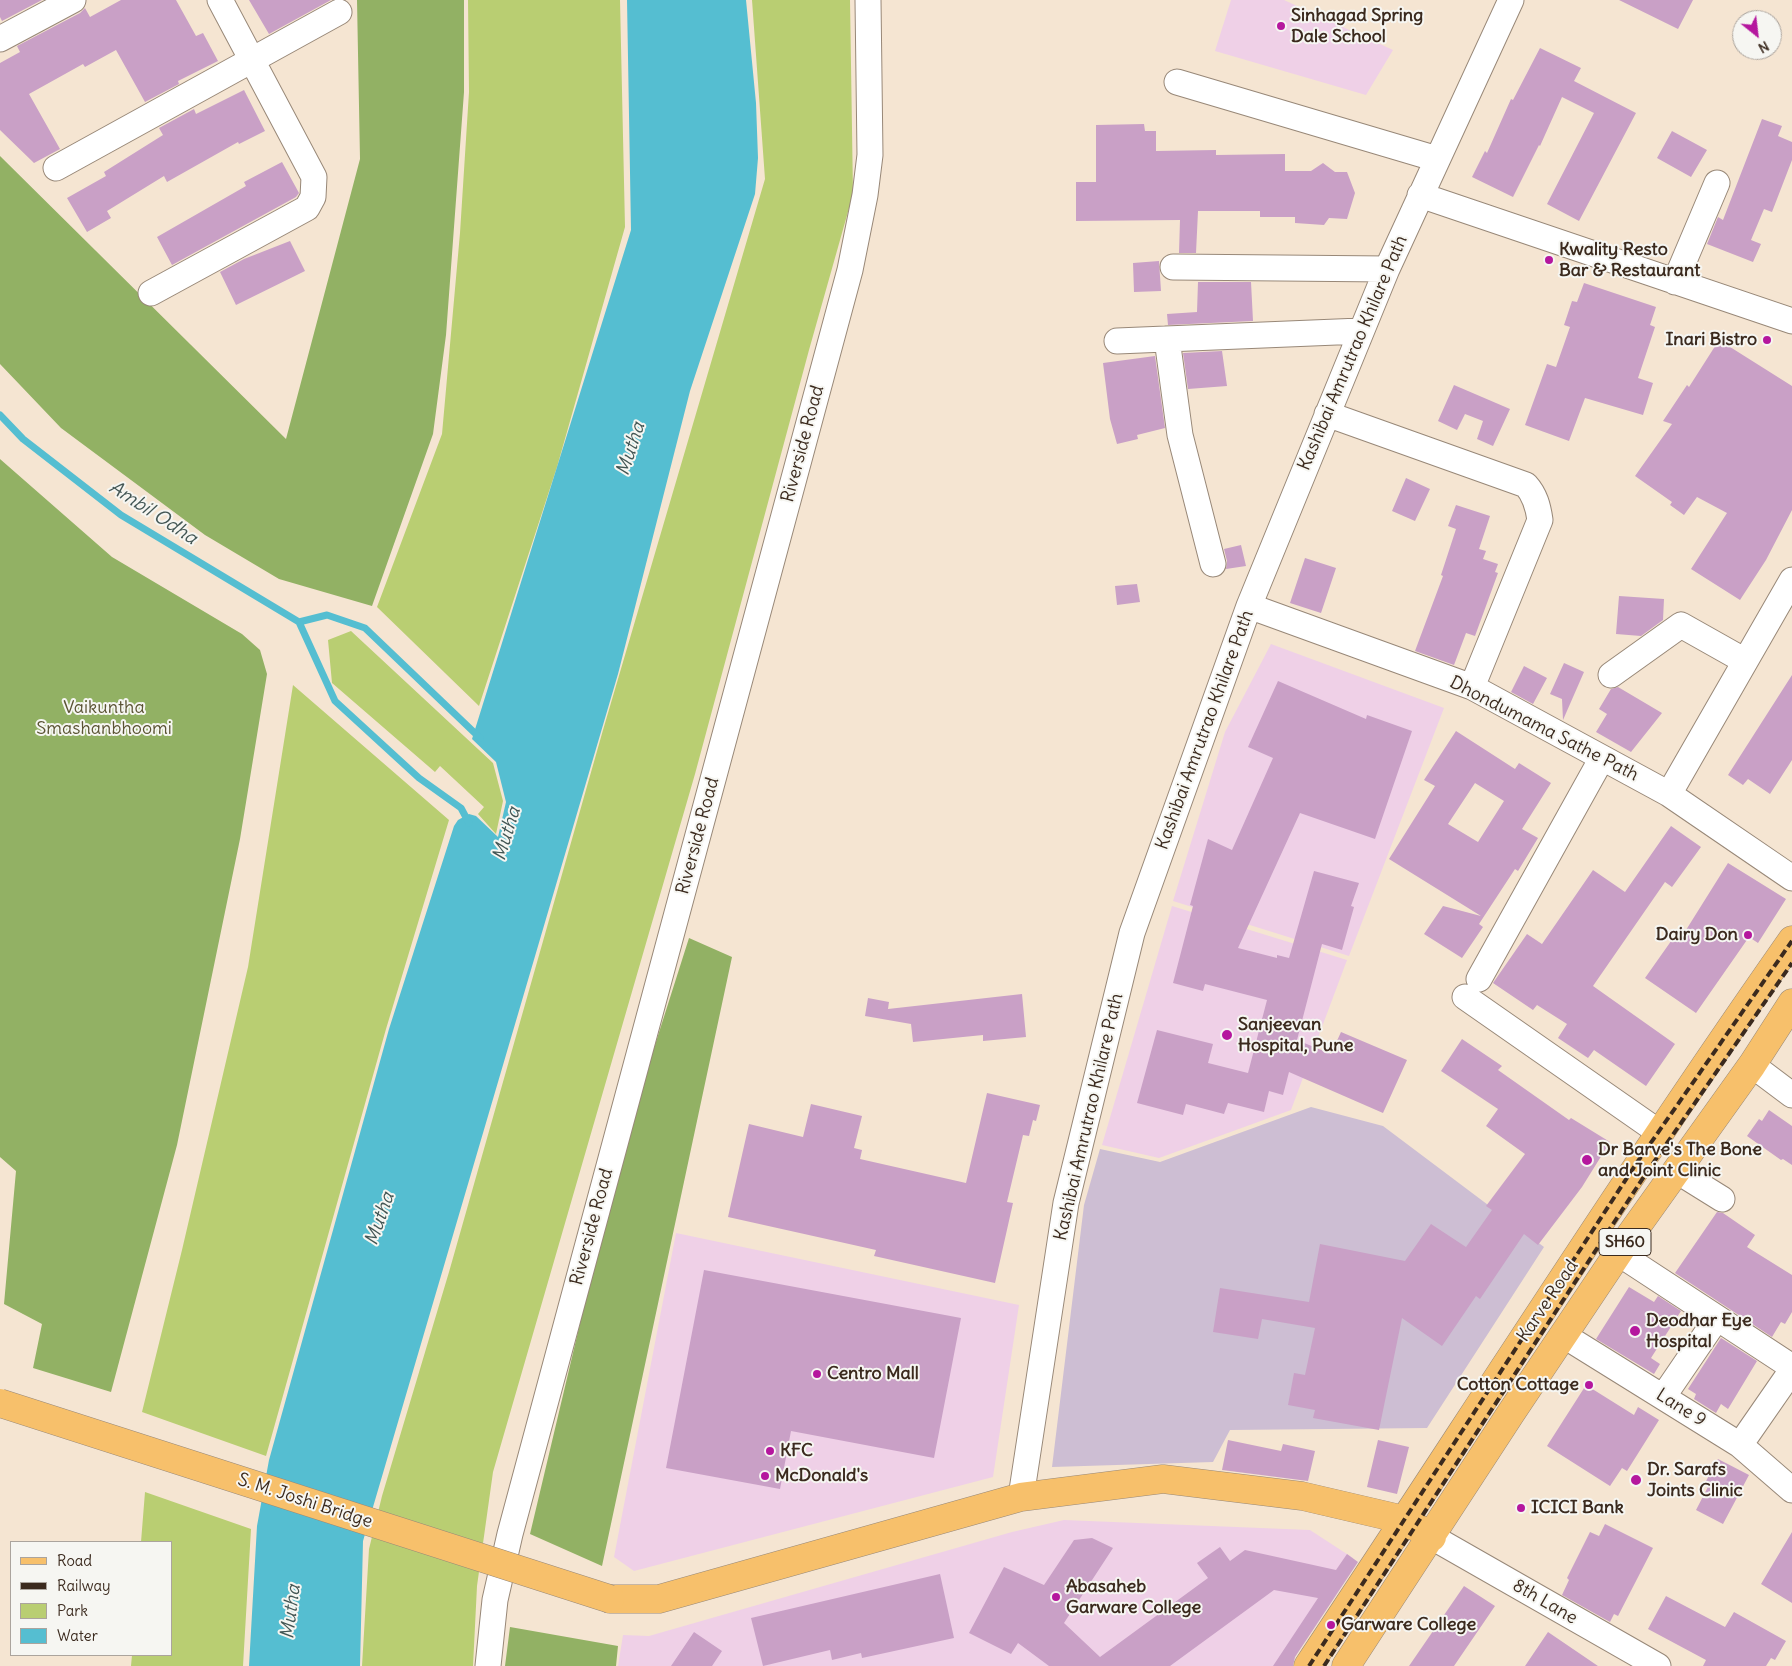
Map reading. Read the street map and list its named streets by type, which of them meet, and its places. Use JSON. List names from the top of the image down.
{
  "streets": {
    "main road": ["SH60", "Karve Road", "S. M. Joshi Bridge"],
    "street": [
      "Kashibai Amrutrao Khilare Path",
      "Riverside Road",
      "Dhondumama Sathe Path",
      "Lane 9",
      "8th Lane"
    ]
  },
  "crossings": [
    ["Kashibai Amrutrao Khilare Path", "Dhondumama Sathe Path"],
    ["Kashibai Amrutrao Khilare Path", "S. M. Joshi Bridge"],
    ["Karve Road", "Lane 9"],
    ["Karve Road", "S. M. Joshi Bridge"],
    ["Karve Road", "8th Lane"],
    ["S. M. Joshi Bridge", "8th Lane"]
  ],
  "water": ["Mutha", "Ambil Odha"],
  "parks": ["Vaikuntha Smashanbhoomi"],
  "places": [
    "Sinhagad Spring Dale School",
    "Kwality Resto Bar & Restaurant",
    "Inari Bistro",
    "Dairy Don",
    "Sanjeevan Hospital, Pune",
    "Dr Barve's The Bone and Joint Clinic",
    "Deodhar Eye Hospital",
    "Centro Mall",
    "Cotton Cottage",
    "KFC",
    "McDonald's",
    "Dr. Sarafs Joints Clinic",
    "ICICI Bank",
    "Abasaheb Garware College",
    "Garware College"
  ],
  "legend": [
    "Road",
    "Railway",
    "Park",
    "Water"
  ],
  "north": "bottom right"
}
